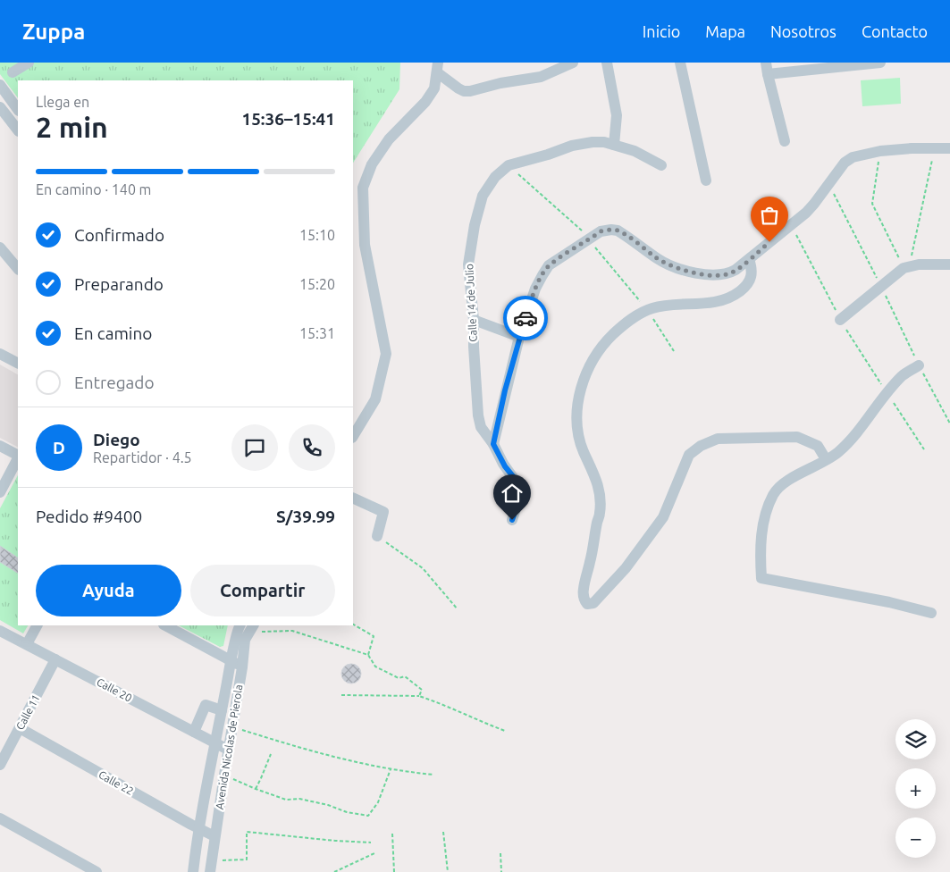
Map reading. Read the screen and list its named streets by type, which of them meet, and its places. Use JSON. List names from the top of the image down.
{
  "streets": {
    "street": [
      "Calle 14 de Julio",
      "Calle 20",
      "Calle 11",
      "Avenida Nicolas de Pierola",
      "Calle 22"
    ]
  },
  "crossings": [
    ["Calle 20", "Calle 11"],
    ["Calle 20", "Avenida Nicolas de Pierola"],
    ["Calle 11", "Calle 22"],
    ["Avenida Nicolas de Pierola", "Calle 22"]
  ],
  "page": {
    "header": "Zuppa",
    "nav": [
      "Inicio",
      "Mapa",
      "Nosotros",
      "Contacto"
    ],
    "heading": ["2 min", "Llega en", "15:36–15:41"],
    "panel": [
      "Diego",
      "Repartidor · 4.5",
      "Pedido #9400",
      "S/39.99"
    ],
    "bar": "En camino · 140 m",
    "list": [
      ["Confirmado", "15:10"],
      ["Preparando", "15:20"],
      ["En camino", "15:31"],
      "Entregado"
    ],
    "round": "D",
    "buttons": ["Ayuda", "Compartir"],
    "map_buttons": ["+", "−"]
  }
}
